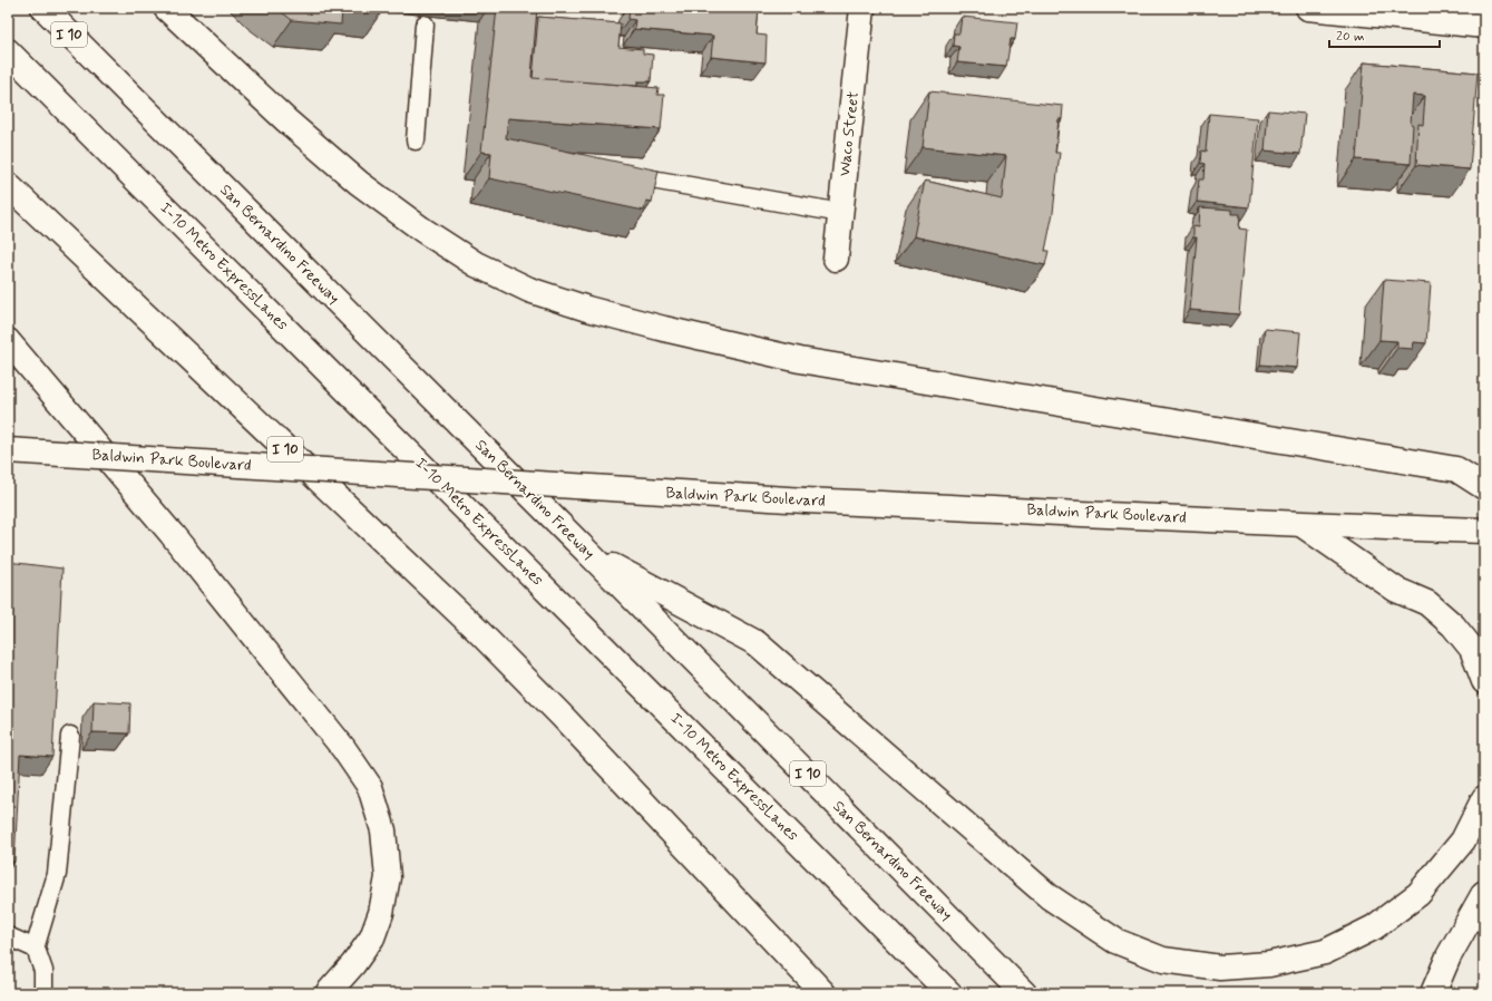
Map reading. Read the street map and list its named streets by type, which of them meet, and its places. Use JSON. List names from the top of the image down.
{
  "streets": {
    "main road": [
      "I 10",
      "Waco Street",
      "San Bernardino Freeway",
      "I-10 Metro ExpressLanes",
      "Baldwin Park Boulevard"
    ]
  },
  "scale_bar": "20 m"
}
